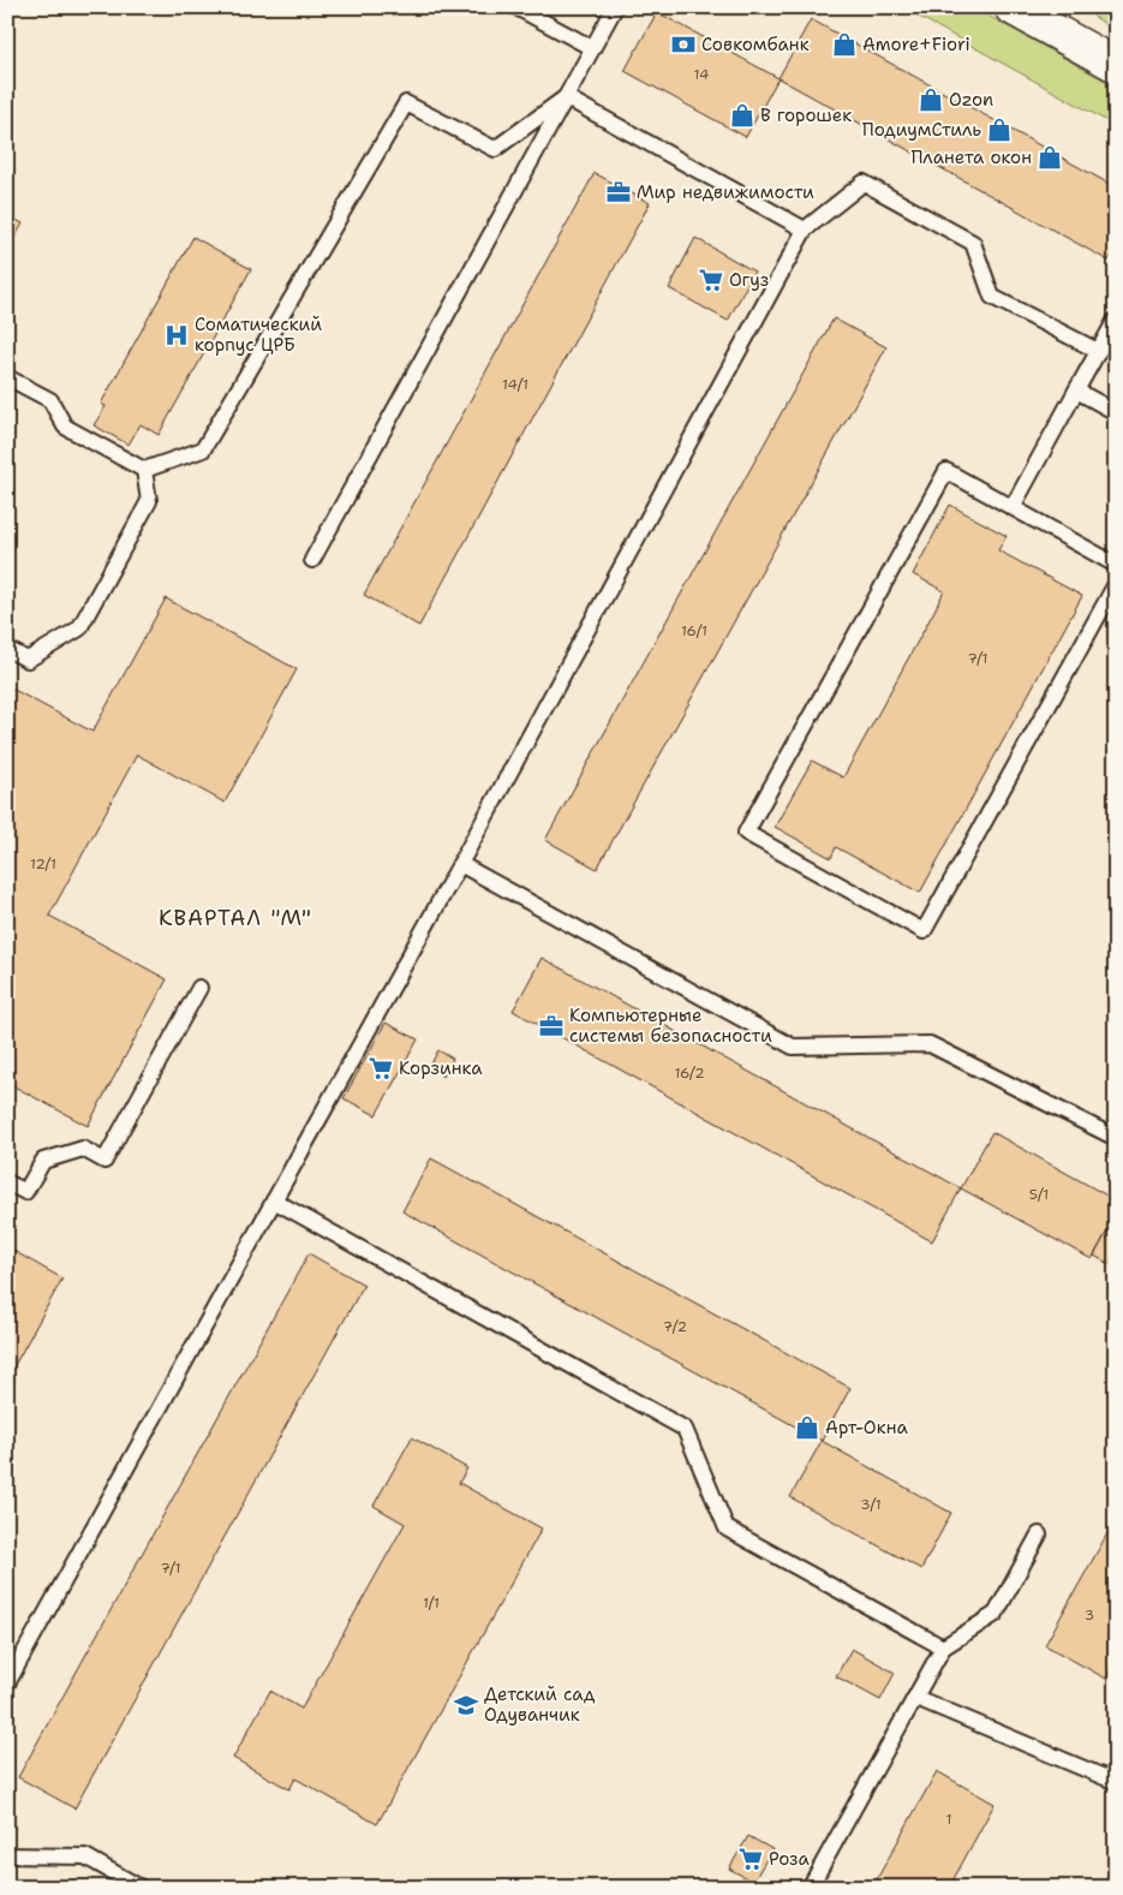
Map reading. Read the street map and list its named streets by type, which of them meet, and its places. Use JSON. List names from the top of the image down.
{
  "districts": ["КВАРТАЛ \"М\""],
  "places": {
    "bank": ["Совкомбанк"],
    "shop": [
      "Amore+Fiori",
      "Ozon",
      "В горошек",
      "ПодиумСтиль",
      "Планета окон",
      "Арт-Окна"
    ],
    "office": ["Мир недвижимости", "Компьютерные системы безопасности"],
    "supermarket": ["Огуз", "Корзинка", "Роза"],
    "hospital": ["Соматический корпус ЦРБ"],
    "school or university": ["Детский сад Одуванчик"]
  },
  "house_numbers": [
    "14",
    "14/1",
    "16/1",
    "7/1",
    "12/1",
    "16/2",
    "5/1",
    "7/2",
    "3/1",
    "7/1",
    "1/1",
    "3",
    "1"
  ]
}
